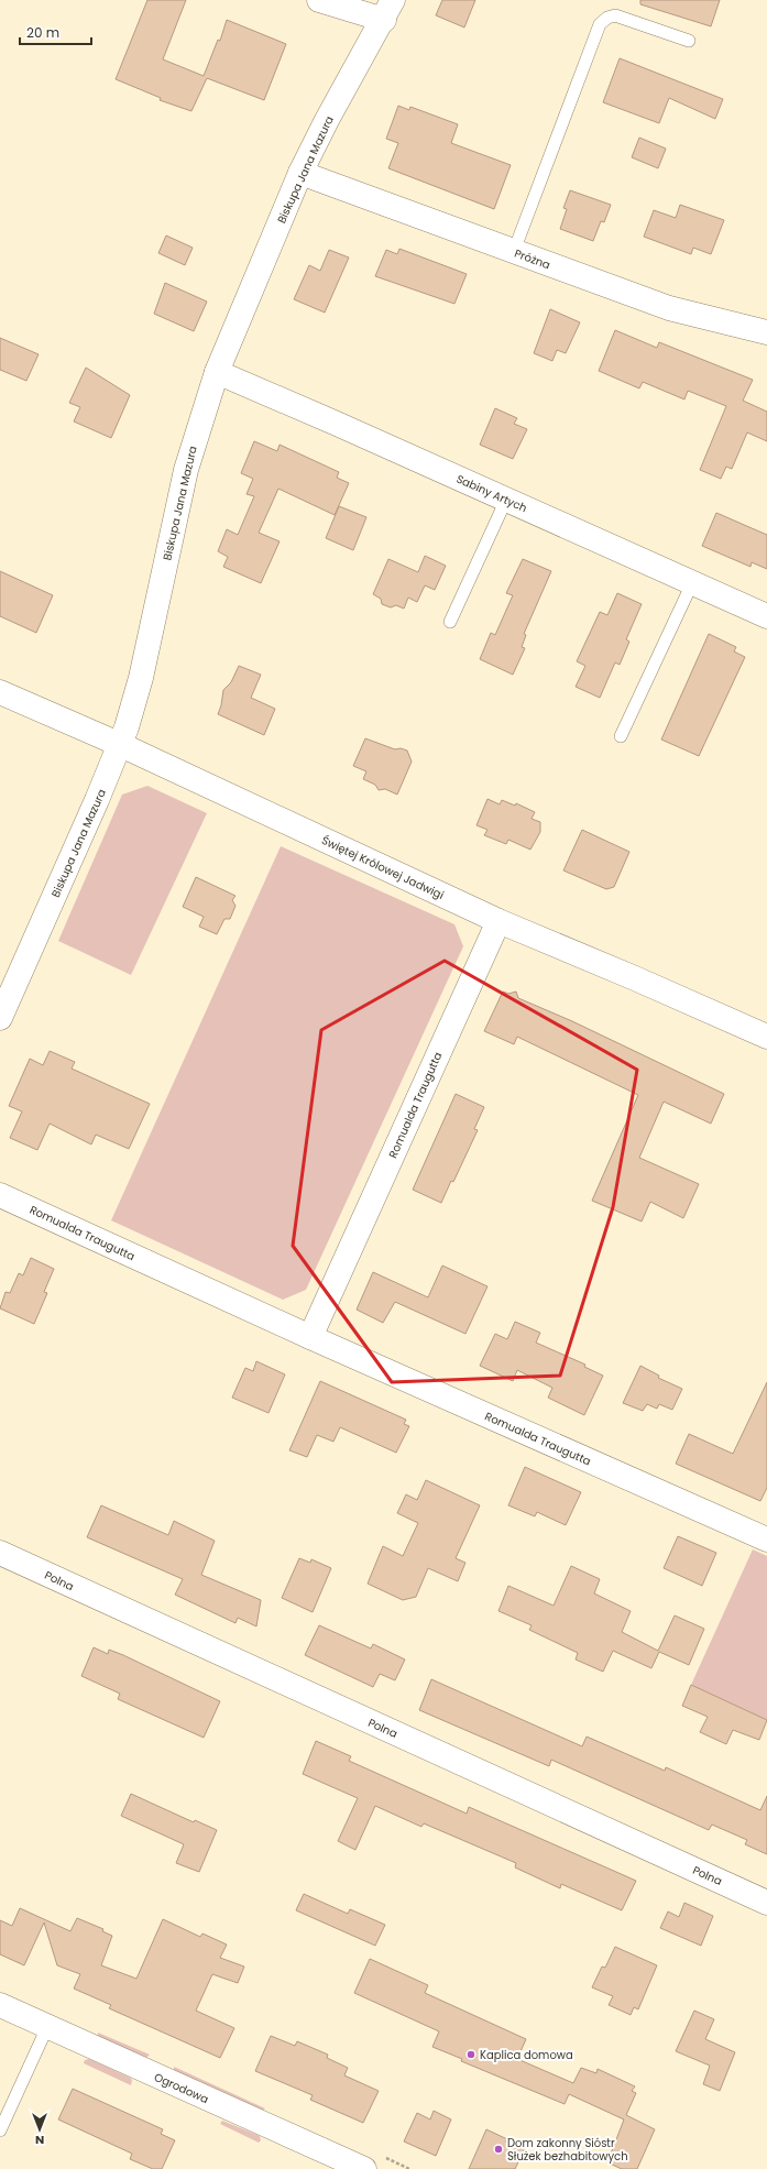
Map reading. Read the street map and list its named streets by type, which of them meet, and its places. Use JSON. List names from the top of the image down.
{
  "streets": {
    "street": [
      "Biskupa Jana Mazura",
      "Próżna",
      "Sabiny Artych",
      "Świętej Królowej Jadwigi",
      "Romualda Traugutta",
      "Polna",
      "Ogrodowa"
    ]
  },
  "crossings": [
    ["Biskupa Jana Mazura", "Próżna"],
    ["Biskupa Jana Mazura", "Sabiny Artych"],
    ["Biskupa Jana Mazura", "Świętej Królowej Jadwigi"],
    ["Świętej Królowej Jadwigi", "Romualda Traugutta"]
  ],
  "places": ["Kaplica domowa", "Dom zakonny Sióstr Służek bezhabitowych"],
  "scale_bar": "20 m",
  "north": "bottom"
}
